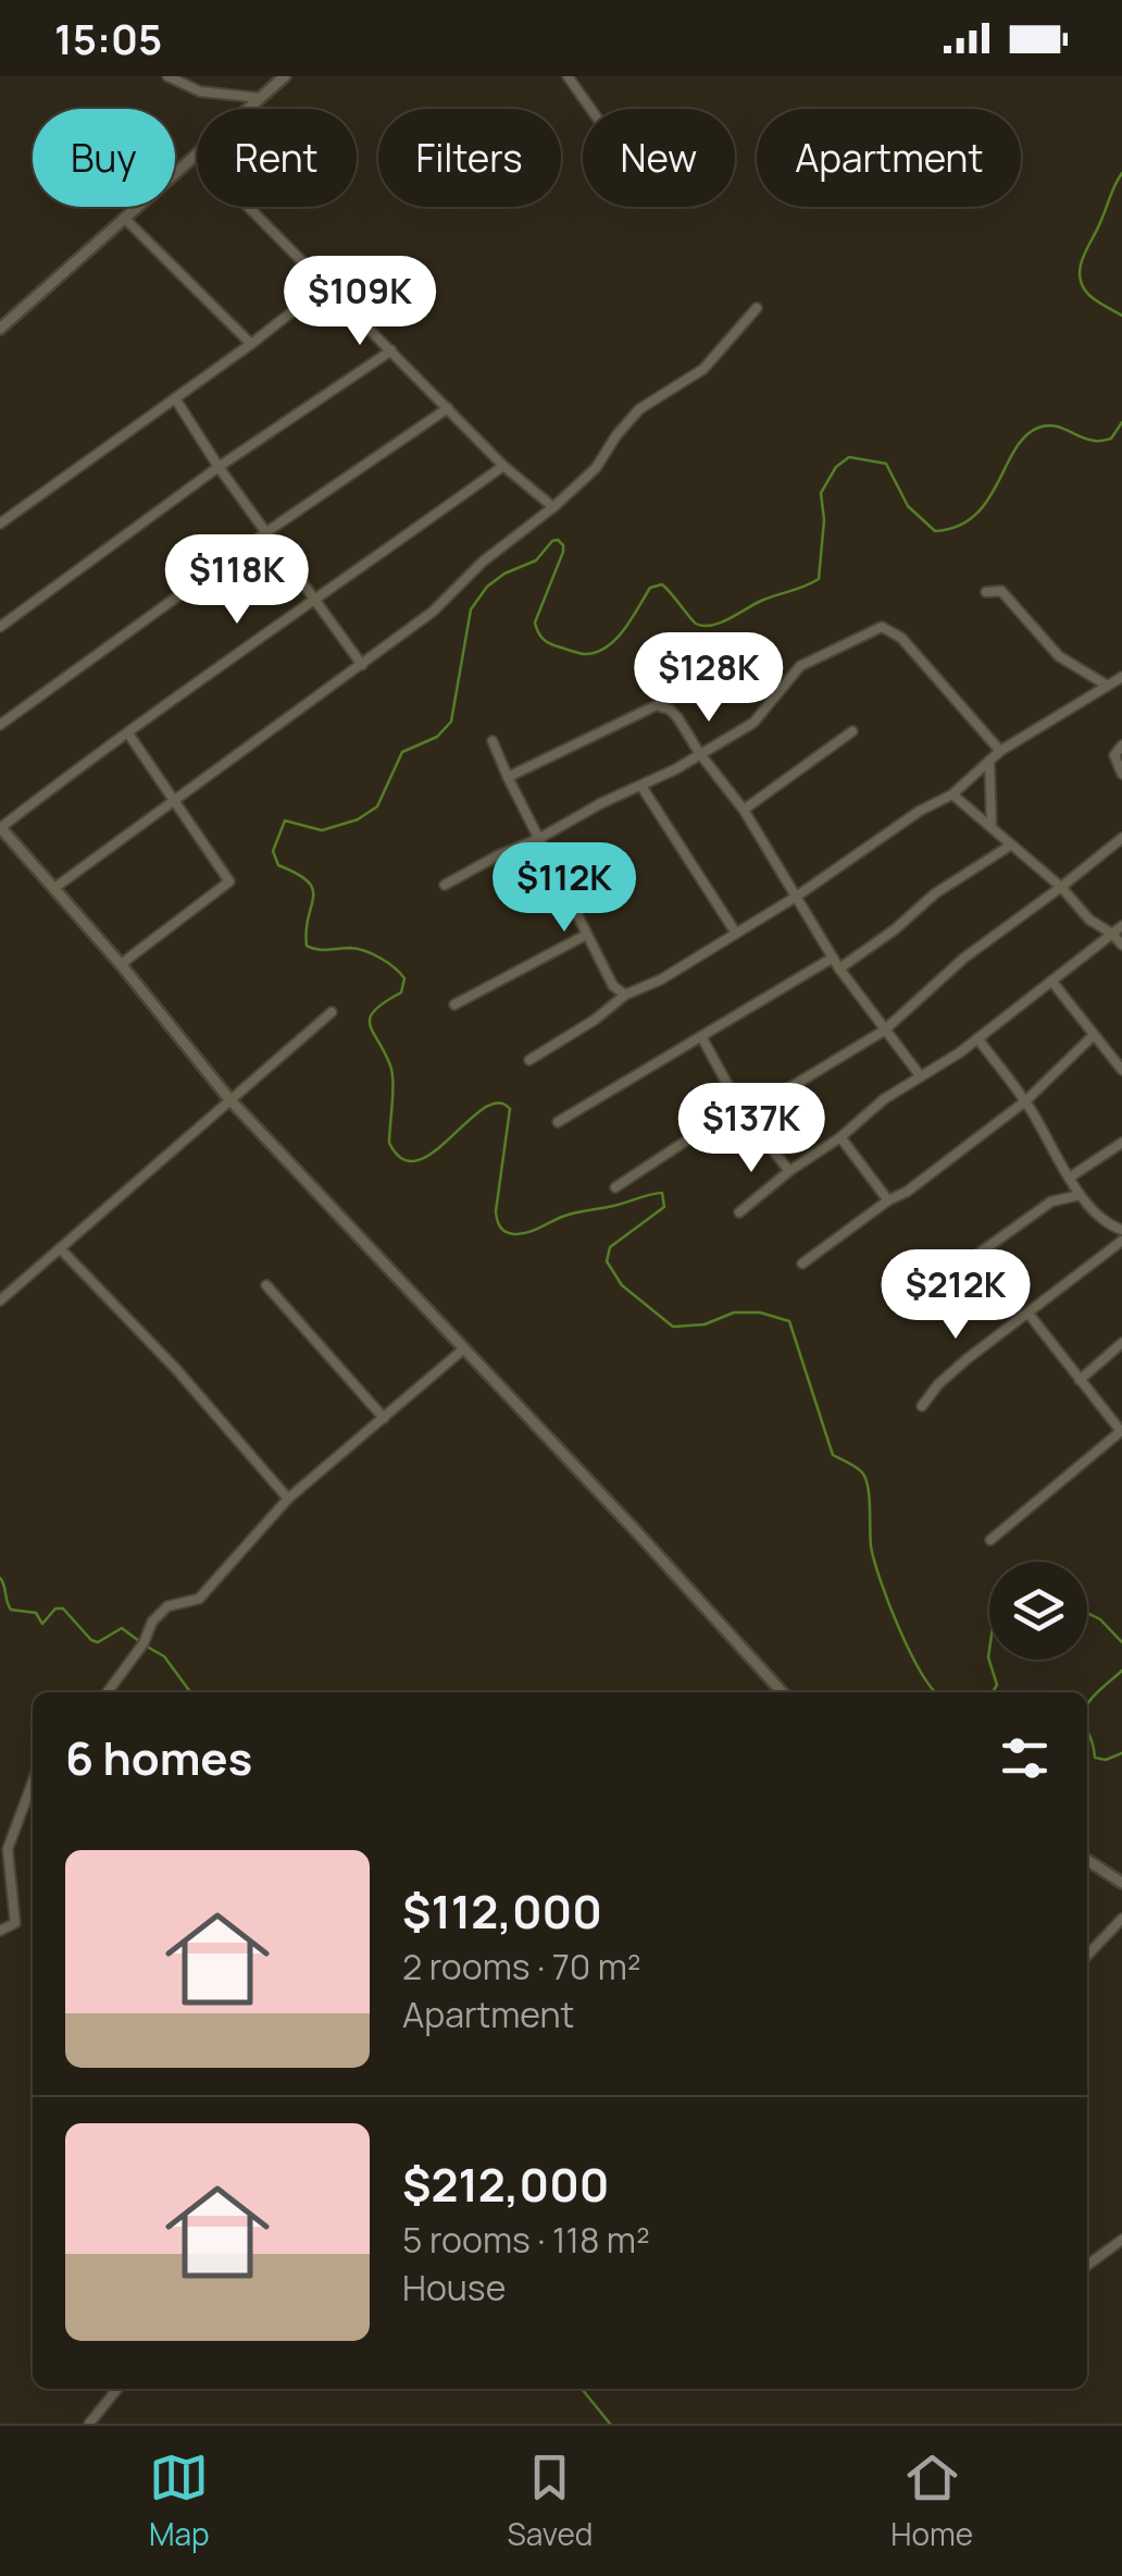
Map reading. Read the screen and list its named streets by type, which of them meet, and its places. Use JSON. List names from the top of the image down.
{
  "page": {
    "status": "15:05",
    "chip": [
      "Buy",
      "Rent",
      "Filters",
      "New",
      "Apartment"
    ],
    "price": [
      "$109K",
      "$118K",
      "$128K",
      "$112K",
      "$137K",
      "$212K"
    ],
    "heading": "6 homes",
    "list": [
      {
        "name": "$112,000",
        "note": "2 rooms · 70 m² · Apartment"
      },
      {
        "name": "$212,000",
        "note": "5 rooms · 118 m² · House"
      }
    ],
    "tabs": ["Map", "Saved", "Home"]
  }
}
